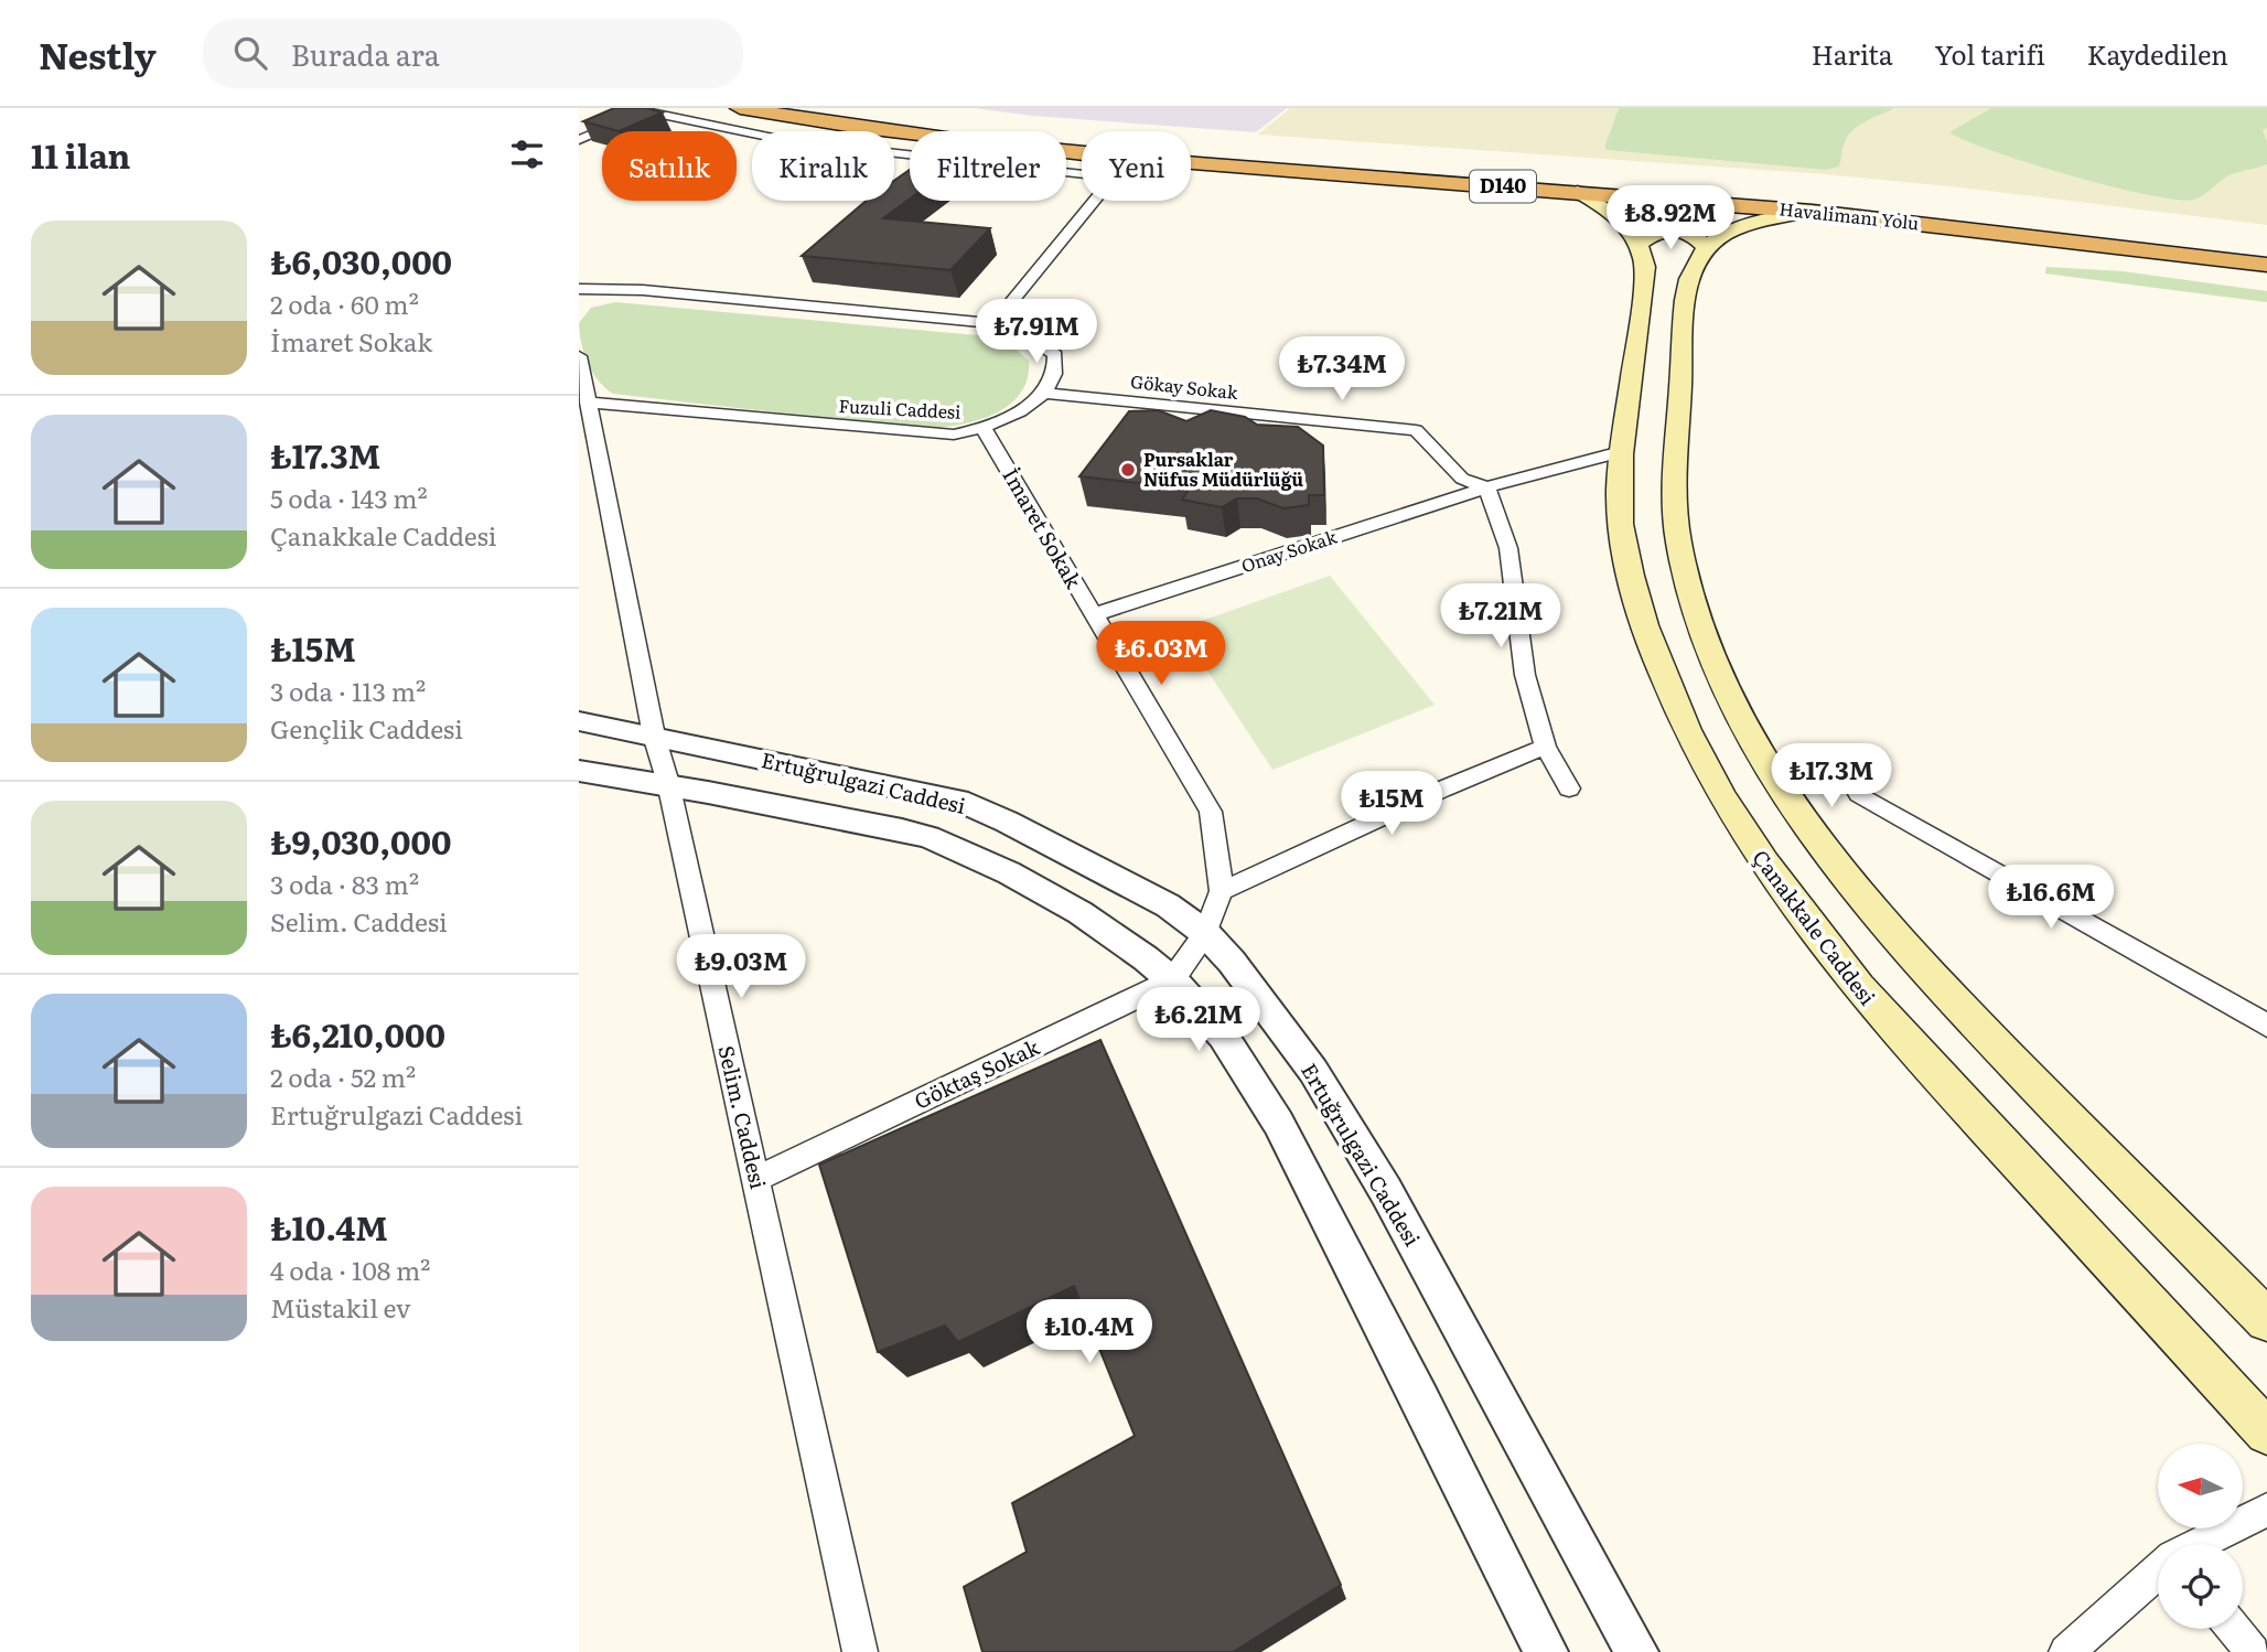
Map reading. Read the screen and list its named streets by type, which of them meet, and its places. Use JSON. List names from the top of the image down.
{
  "streets": {
    "highway": ["D140", "Havalimanı Yolu"],
    "main road": ["Çanakkale Caddesi"],
    "street": [
      "Gökay Sokak",
      "Fuzuli Caddesi",
      "İmaret Sokak",
      "Onay Sokak",
      "Ertuğrulgazi Caddesi",
      "Göktaş Sokak",
      "Selim. Caddesi"
    ]
  },
  "crossings": [
    ["Gökay Sokak", "Fuzuli Caddesi"],
    ["Gökay Sokak", "Onay Sokak"],
    ["Fuzuli Caddesi", "İmaret Sokak"],
    ["Fuzuli Caddesi", "Selim. Caddesi"],
    ["İmaret Sokak", "Onay Sokak"],
    ["İmaret Sokak", "Ertuğrulgazi Caddesi"],
    ["İmaret Sokak", "Göktaş Sokak"],
    ["Ertuğrulgazi Caddesi", "Göktaş Sokak"],
    ["Ertuğrulgazi Caddesi", "Selim. Caddesi"],
    ["Göktaş Sokak", "Selim. Caddesi"]
  ],
  "places": ["Pursaklar Nüfus Müdürlüğü"],
  "north": "left",
  "page": {
    "header": "Nestly",
    "search": "Burada ara",
    "nav": ["Harita", "Yol tarifi", "Kaydedilen"],
    "heading": "11 ilan",
    "chip": [
      "Satılık",
      "Kiralık",
      "Filtreler",
      "Yeni"
    ],
    "price": [
      "₺8.92M",
      "₺7.91M",
      "₺7.34M",
      "₺7.21M",
      "₺6.03M",
      "₺17.3M",
      "₺15M",
      "₺16.6M",
      "₺9.03M",
      "₺6.21M",
      "₺10.4M"
    ],
    "list": [
      {
        "name": "₺6,030,000",
        "note": "2 oda · 60 m² · İmaret Sokak"
      },
      {
        "name": "₺17.3M",
        "note": "5 oda · 143 m² · Çanakkale Caddesi"
      },
      {
        "name": "₺15M",
        "note": "3 oda · 113 m² · Gençlik Caddesi"
      },
      {
        "name": "₺9,030,000",
        "note": "3 oda · 83 m² · Selim. Caddesi"
      },
      {
        "name": "₺6,210,000",
        "note": "2 oda · 52 m² · Ertuğrulgazi Caddesi"
      },
      {
        "name": "₺10.4M",
        "note": "4 oda · 108 m² · Müstakil ev"
      }
    ]
  }
}
